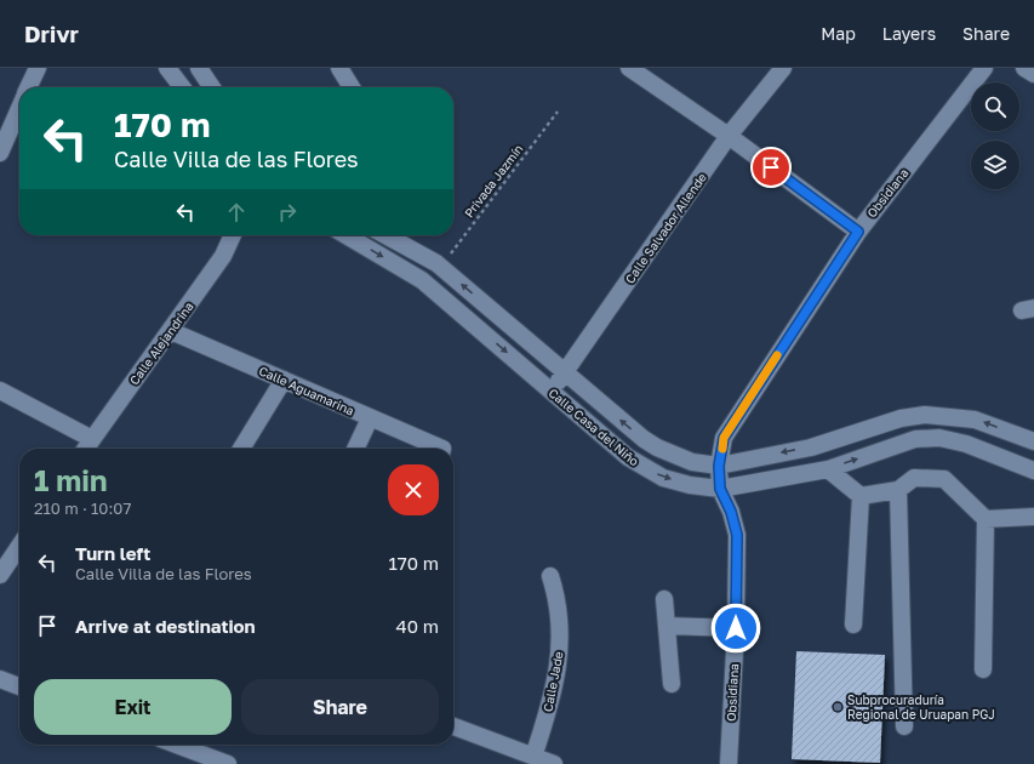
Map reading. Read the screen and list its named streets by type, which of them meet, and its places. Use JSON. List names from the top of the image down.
{
  "streets": {
    "street": [
      "Obsidiana",
      "Calle Salvador Allende",
      "Calle Alejandrina",
      "Calle Aguamarina",
      "Calle Casa del Niño",
      "Calle Jade"
    ],
    "path": ["Privada Jazmín"]
  },
  "crossings": [
    ["Privada Jazmín", "Calle Casa del Niño"],
    ["Obsidiana", "Calle Casa del Niño"],
    ["Calle Salvador Allende", "Calle Casa del Niño"],
    ["Calle Alejandrina", "Calle Aguamarina"]
  ],
  "places": ["Subprocuraduría Regional de Uruapan PGJ"],
  "page": {
    "header": "Drivr",
    "nav": ["Map", "Layers", "Share"],
    "turn": ["170 m", "Calle Villa de las Flores"],
    "heading": ["1 min", "210 m · 10:07"],
    "list": [
      {
        "name": "Turn left",
        "note": "Calle Villa de las Flores",
        "value": "170 m"
      },
      {
        "name": "Arrive at destination",
        "value": "40 m"
      }
    ],
    "buttons": ["Exit", "Share"]
  }
}
